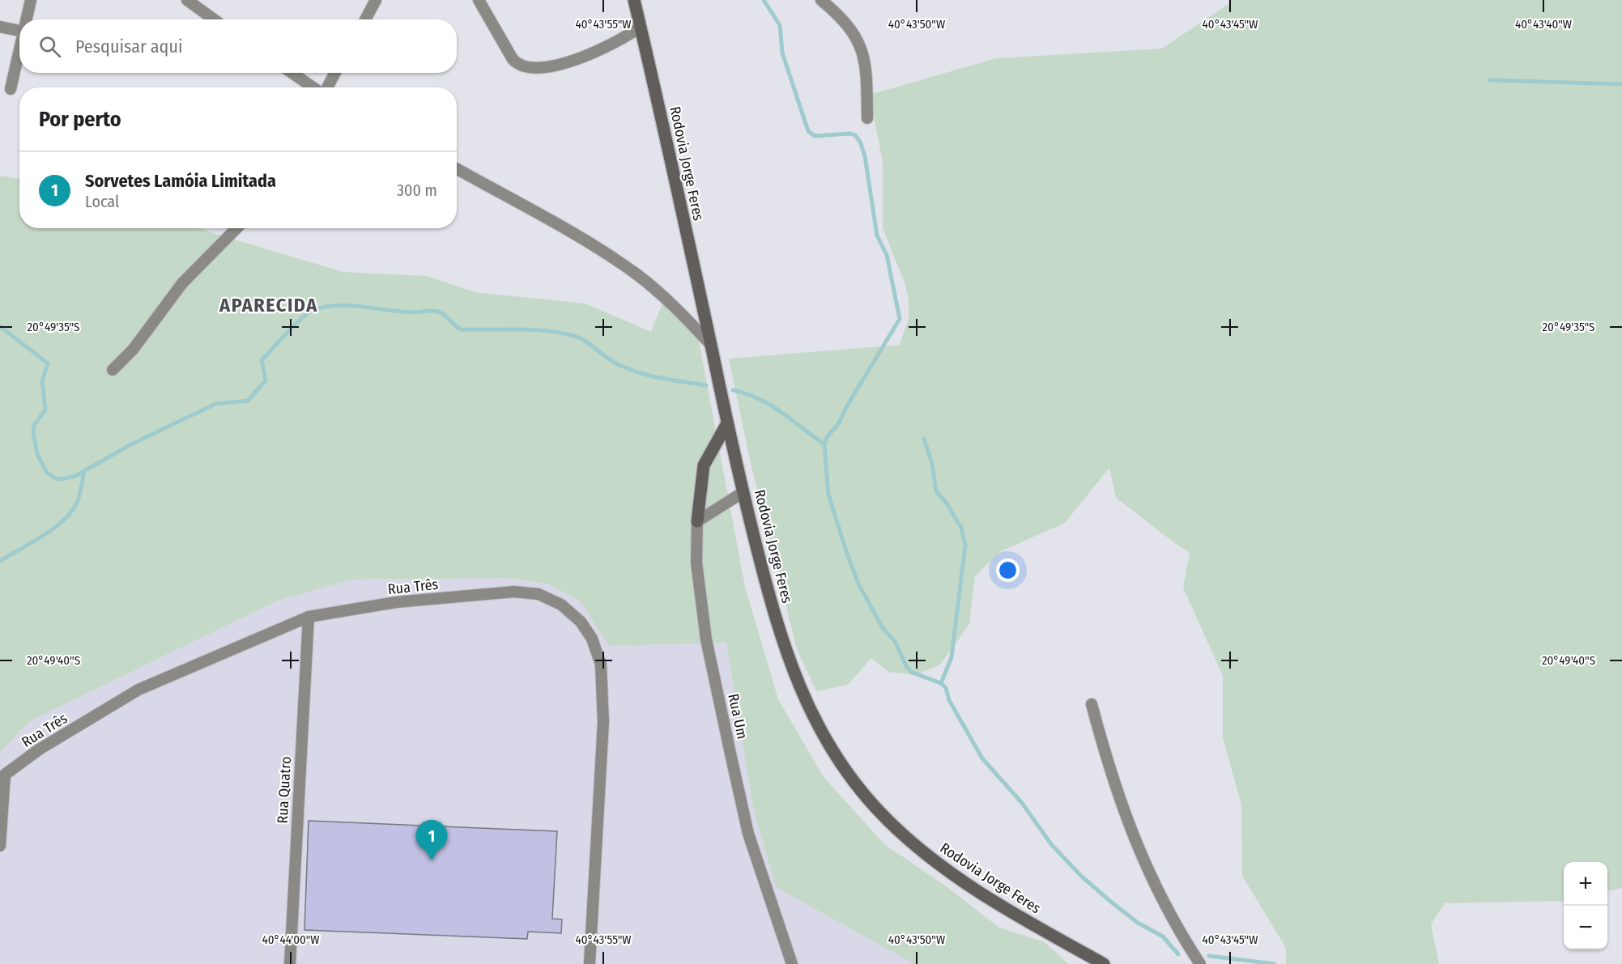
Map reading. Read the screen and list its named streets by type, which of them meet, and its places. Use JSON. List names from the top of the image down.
{
  "streets": {
    "main road": ["Rodovia Jorge Feres"],
    "street": ["Rua Três", "Rua Um", "Rua Quatro"]
  },
  "crossings": [
    ["Rua Três", "Rua Quatro"]
  ],
  "districts": ["APARECIDA"],
  "page": {
    "search": "Pesquisar aqui",
    "heading": "Por perto",
    "list": [
      {
        "mark": "1",
        "name": "Sorvetes Lamóia Limitada",
        "note": "Local",
        "value": "300 m"
      }
    ],
    "pins": "1",
    "map_buttons": ["+", "−"]
  },
  "coordinates": [
    "40°43'55\"W",
    "40°43'50\"W",
    "40°43'45\"W",
    "40°43'40\"W",
    "20°49'35\"S",
    "20°49'40\"S",
    "40°44'00\"W"
  ]
}
